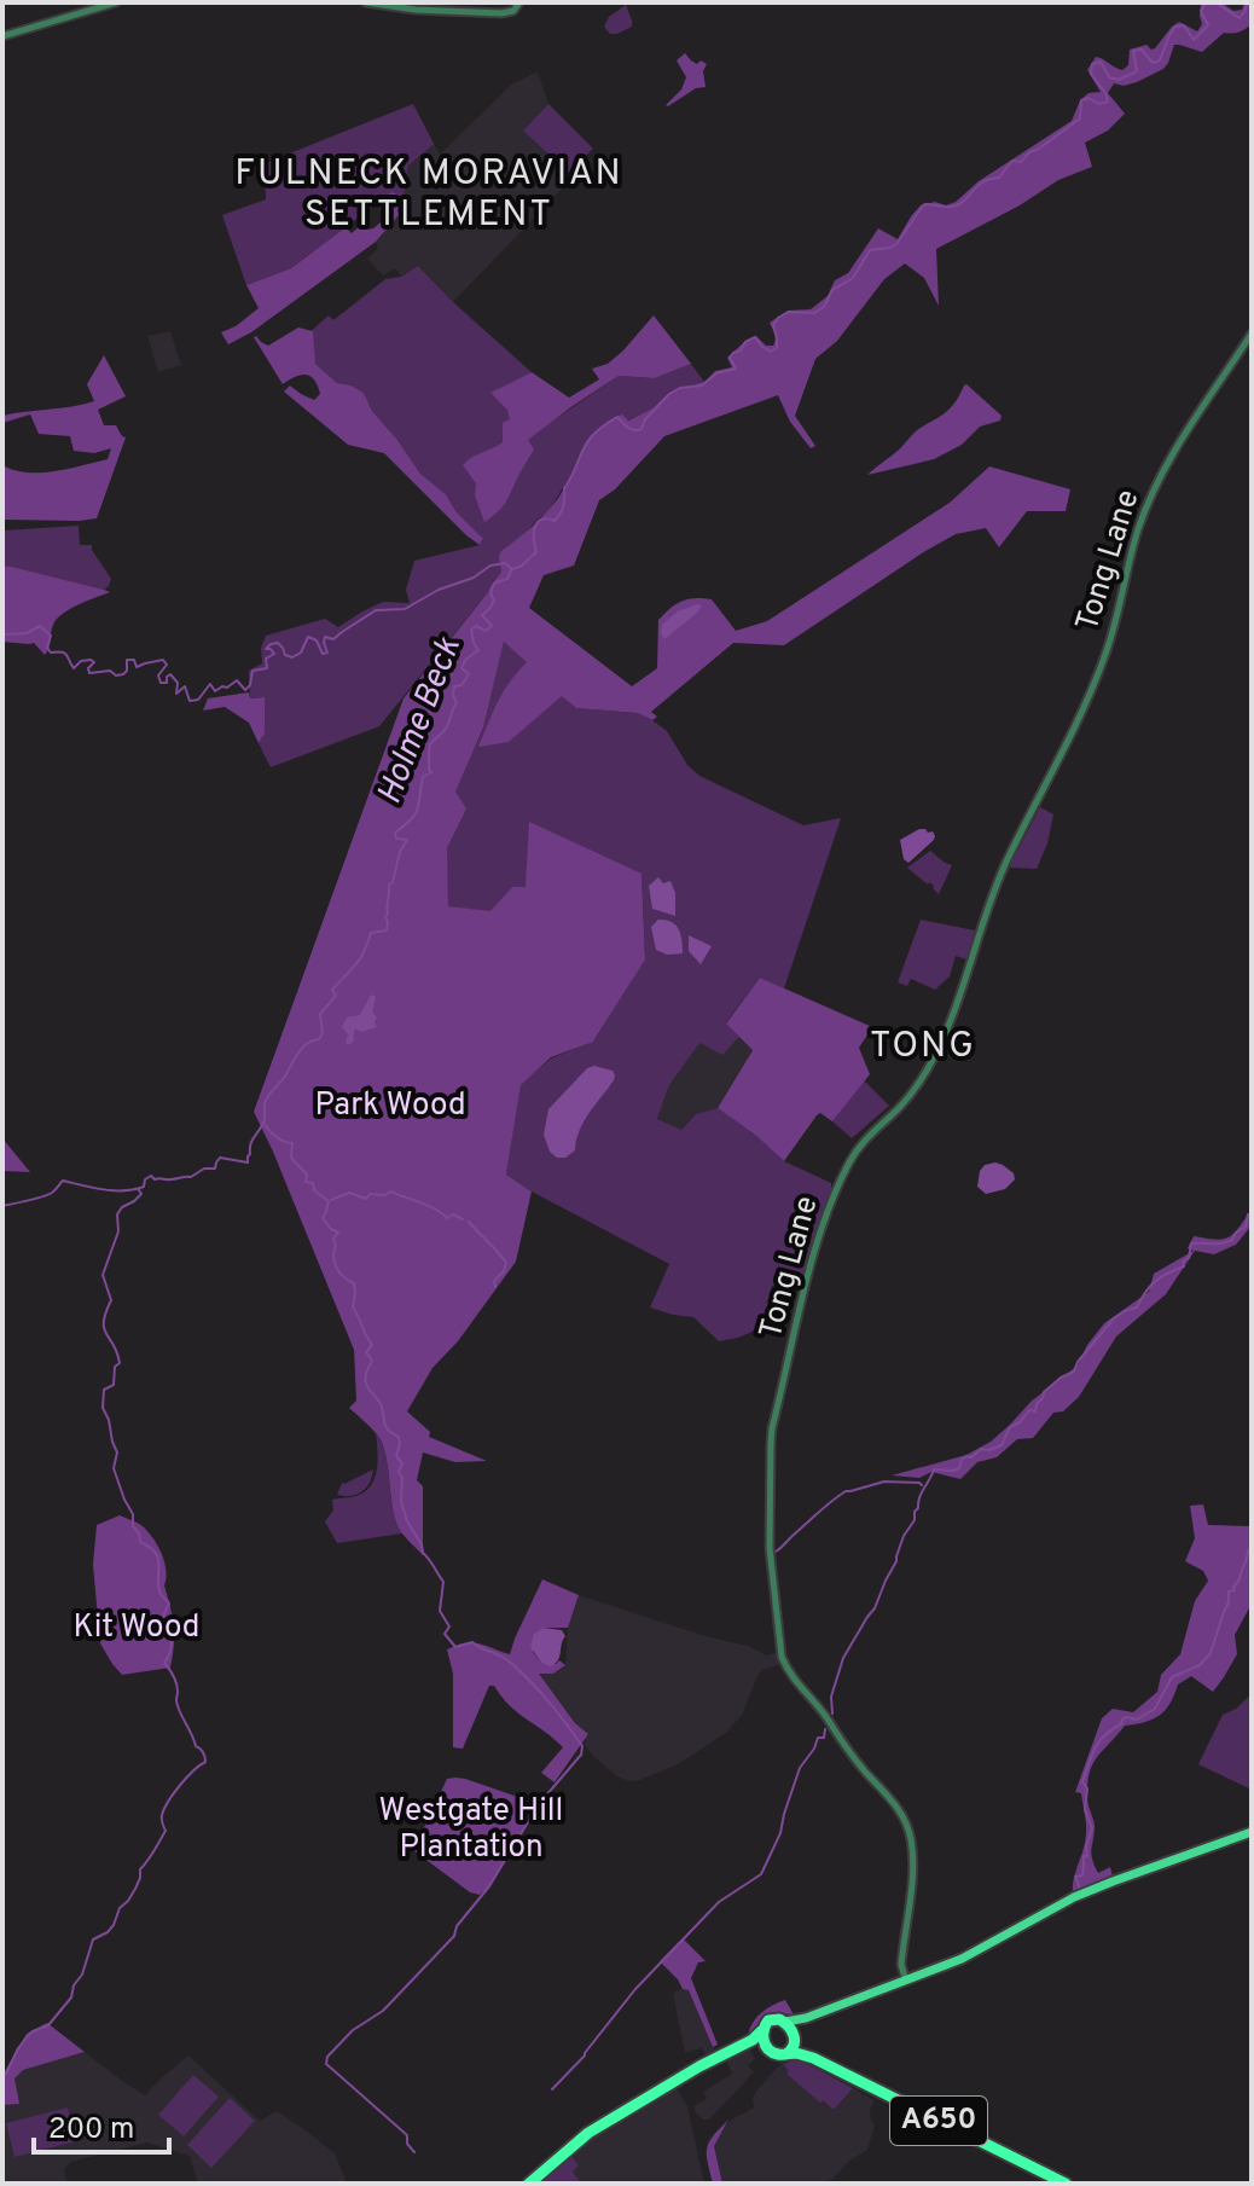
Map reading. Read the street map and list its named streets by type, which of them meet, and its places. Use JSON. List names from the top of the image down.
{
  "streets": {
    "highway": ["A650"],
    "street": ["Tong Lane"]
  },
  "districts": ["FULNECK MORAVIAN SETTLEMENT", "TONG"],
  "water": ["Holme Beck"],
  "parks": ["Park Wood", "Kit Wood", "Westgate Hill Plantation"],
  "scale_bar": "200 m"
}
